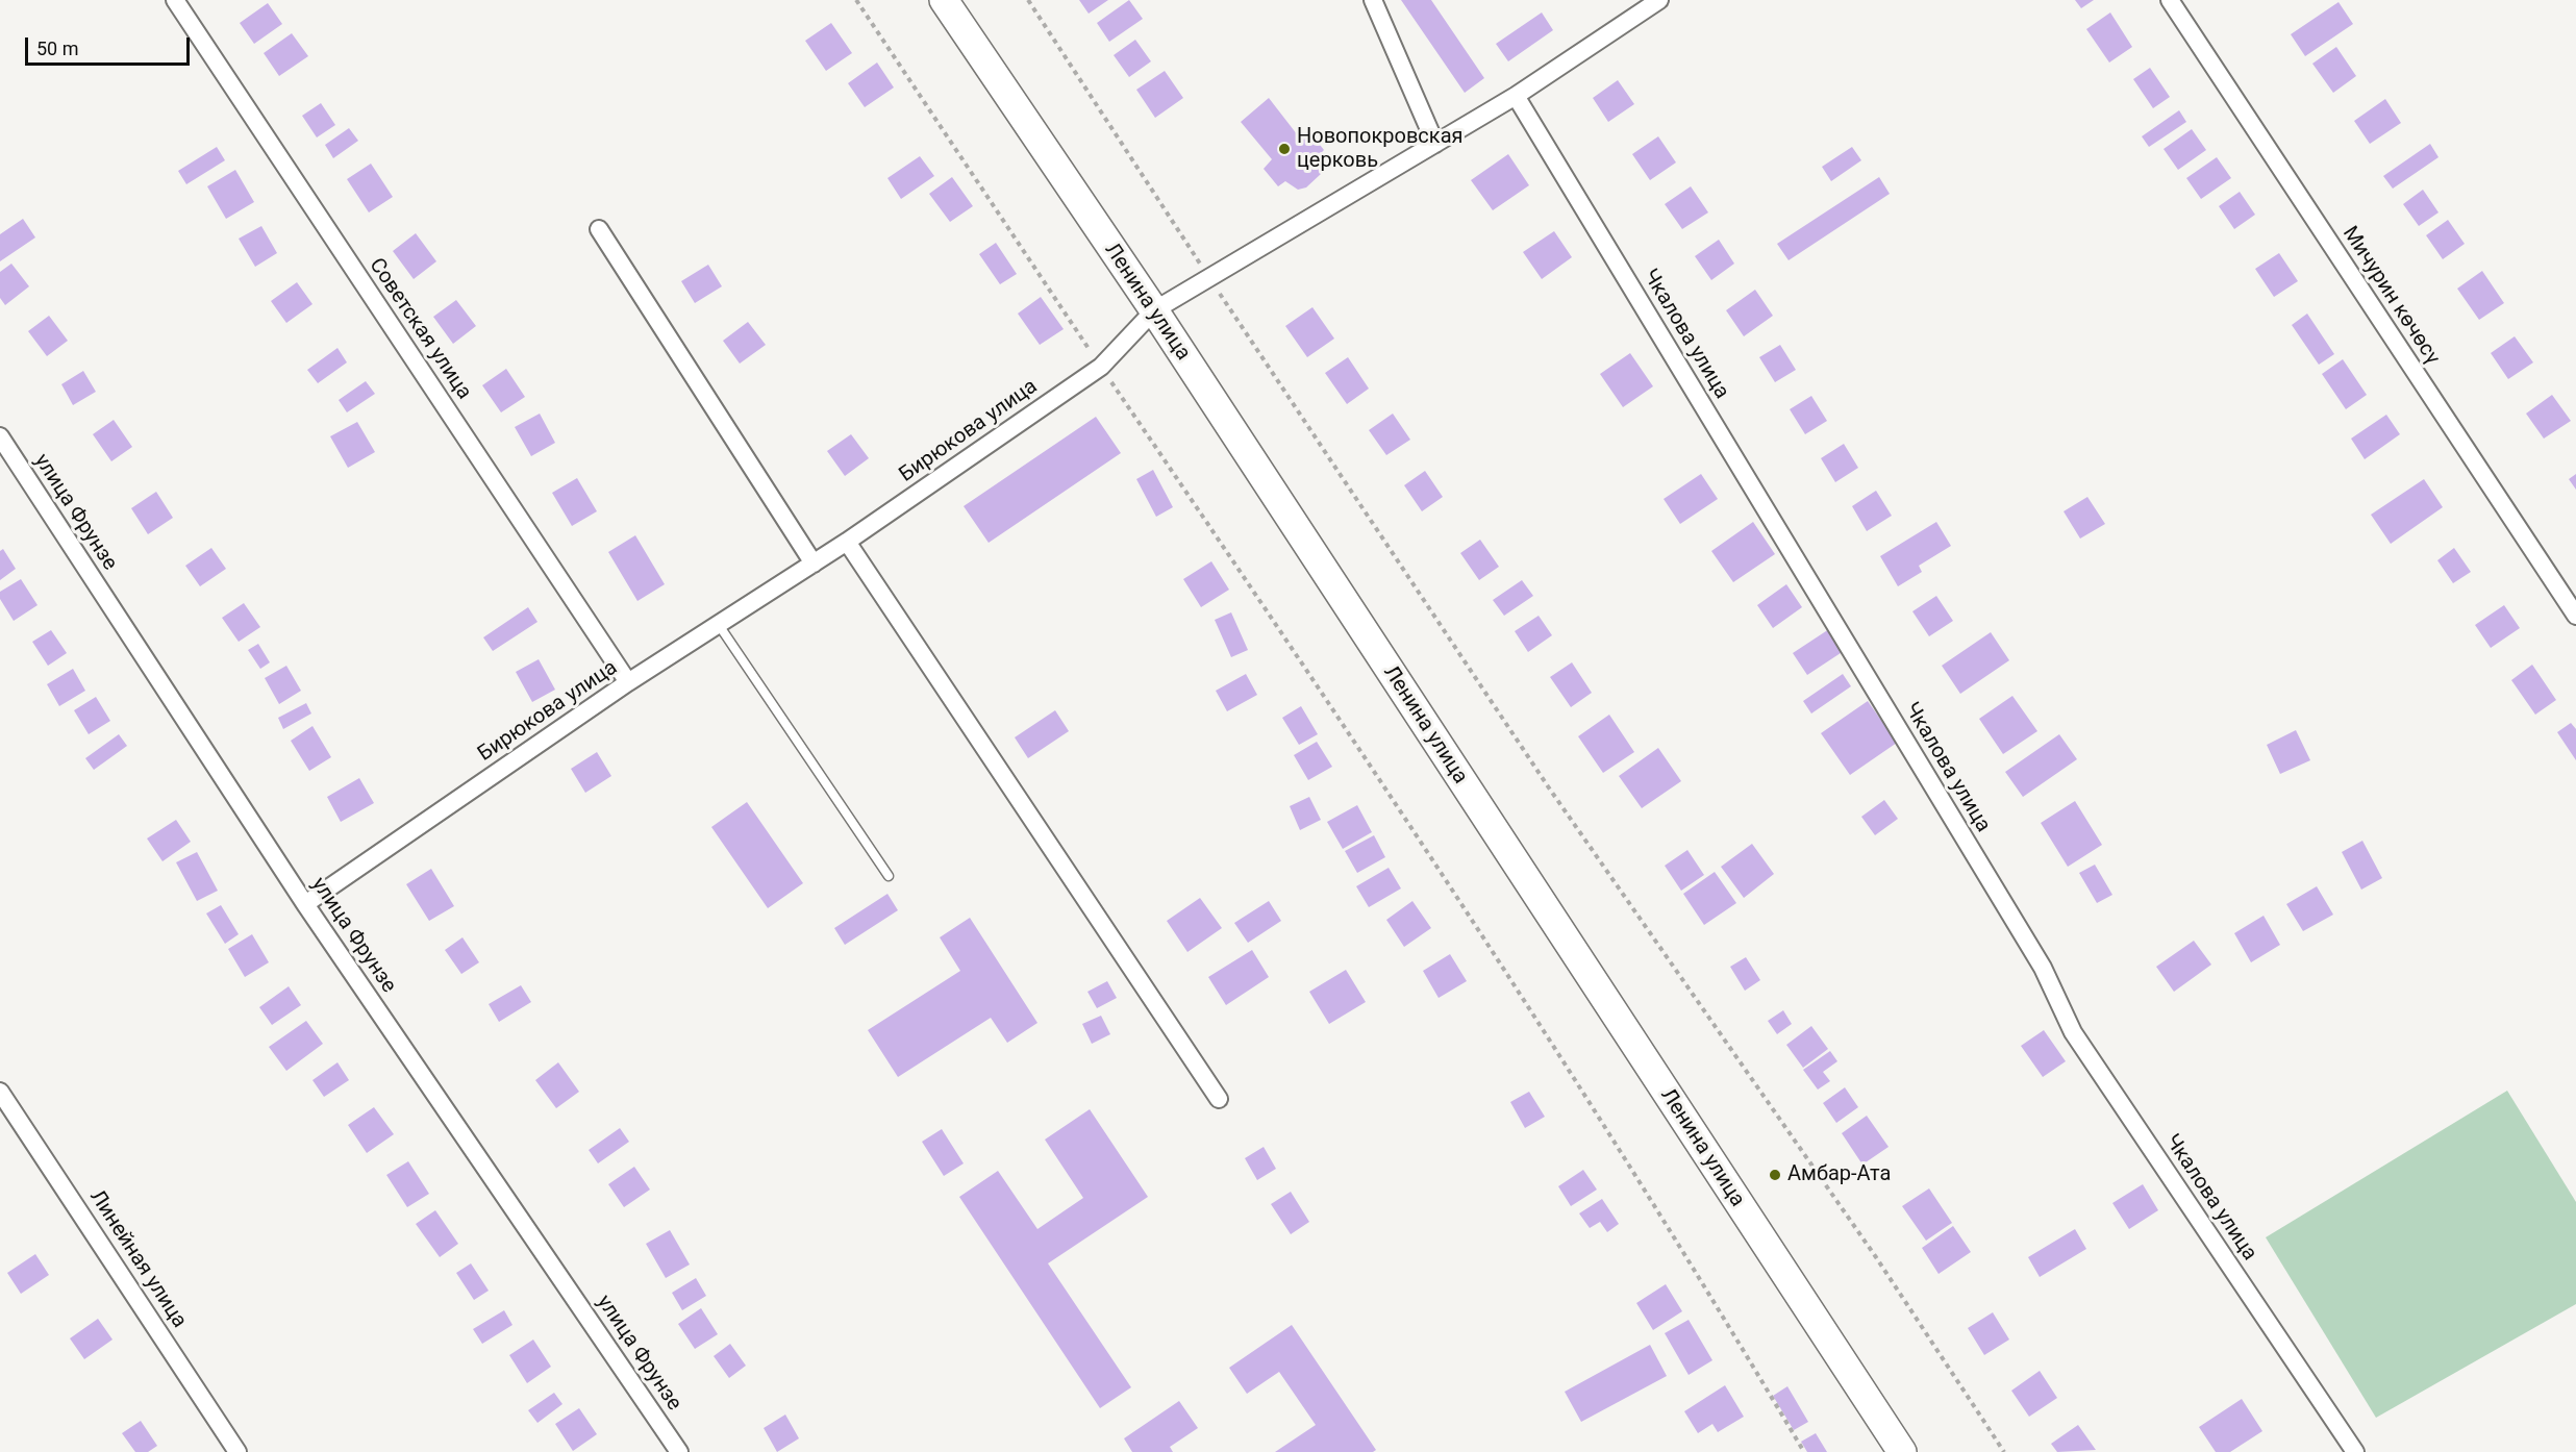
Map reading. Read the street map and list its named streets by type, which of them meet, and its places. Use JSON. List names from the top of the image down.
{
  "streets": {
    "main road": ["Ленина улица"],
    "street": [
      "Мичурин көчөсү",
      "Советская улица",
      "Чкалова улица",
      "Бирюкова улица",
      "улица Фрунзе",
      "Линейная улица"
    ]
  },
  "crossings": [
    ["Ленина улица", "Бирюкова улица"],
    ["Советская улица", "Бирюкова улица"],
    ["Чкалова улица", "Бирюкова улица"],
    ["Бирюкова улица", "улица Фрунзе"]
  ],
  "places": ["Новопокровская церковь", "Амбар-Ата"],
  "scale_bar": "50 m"
}
